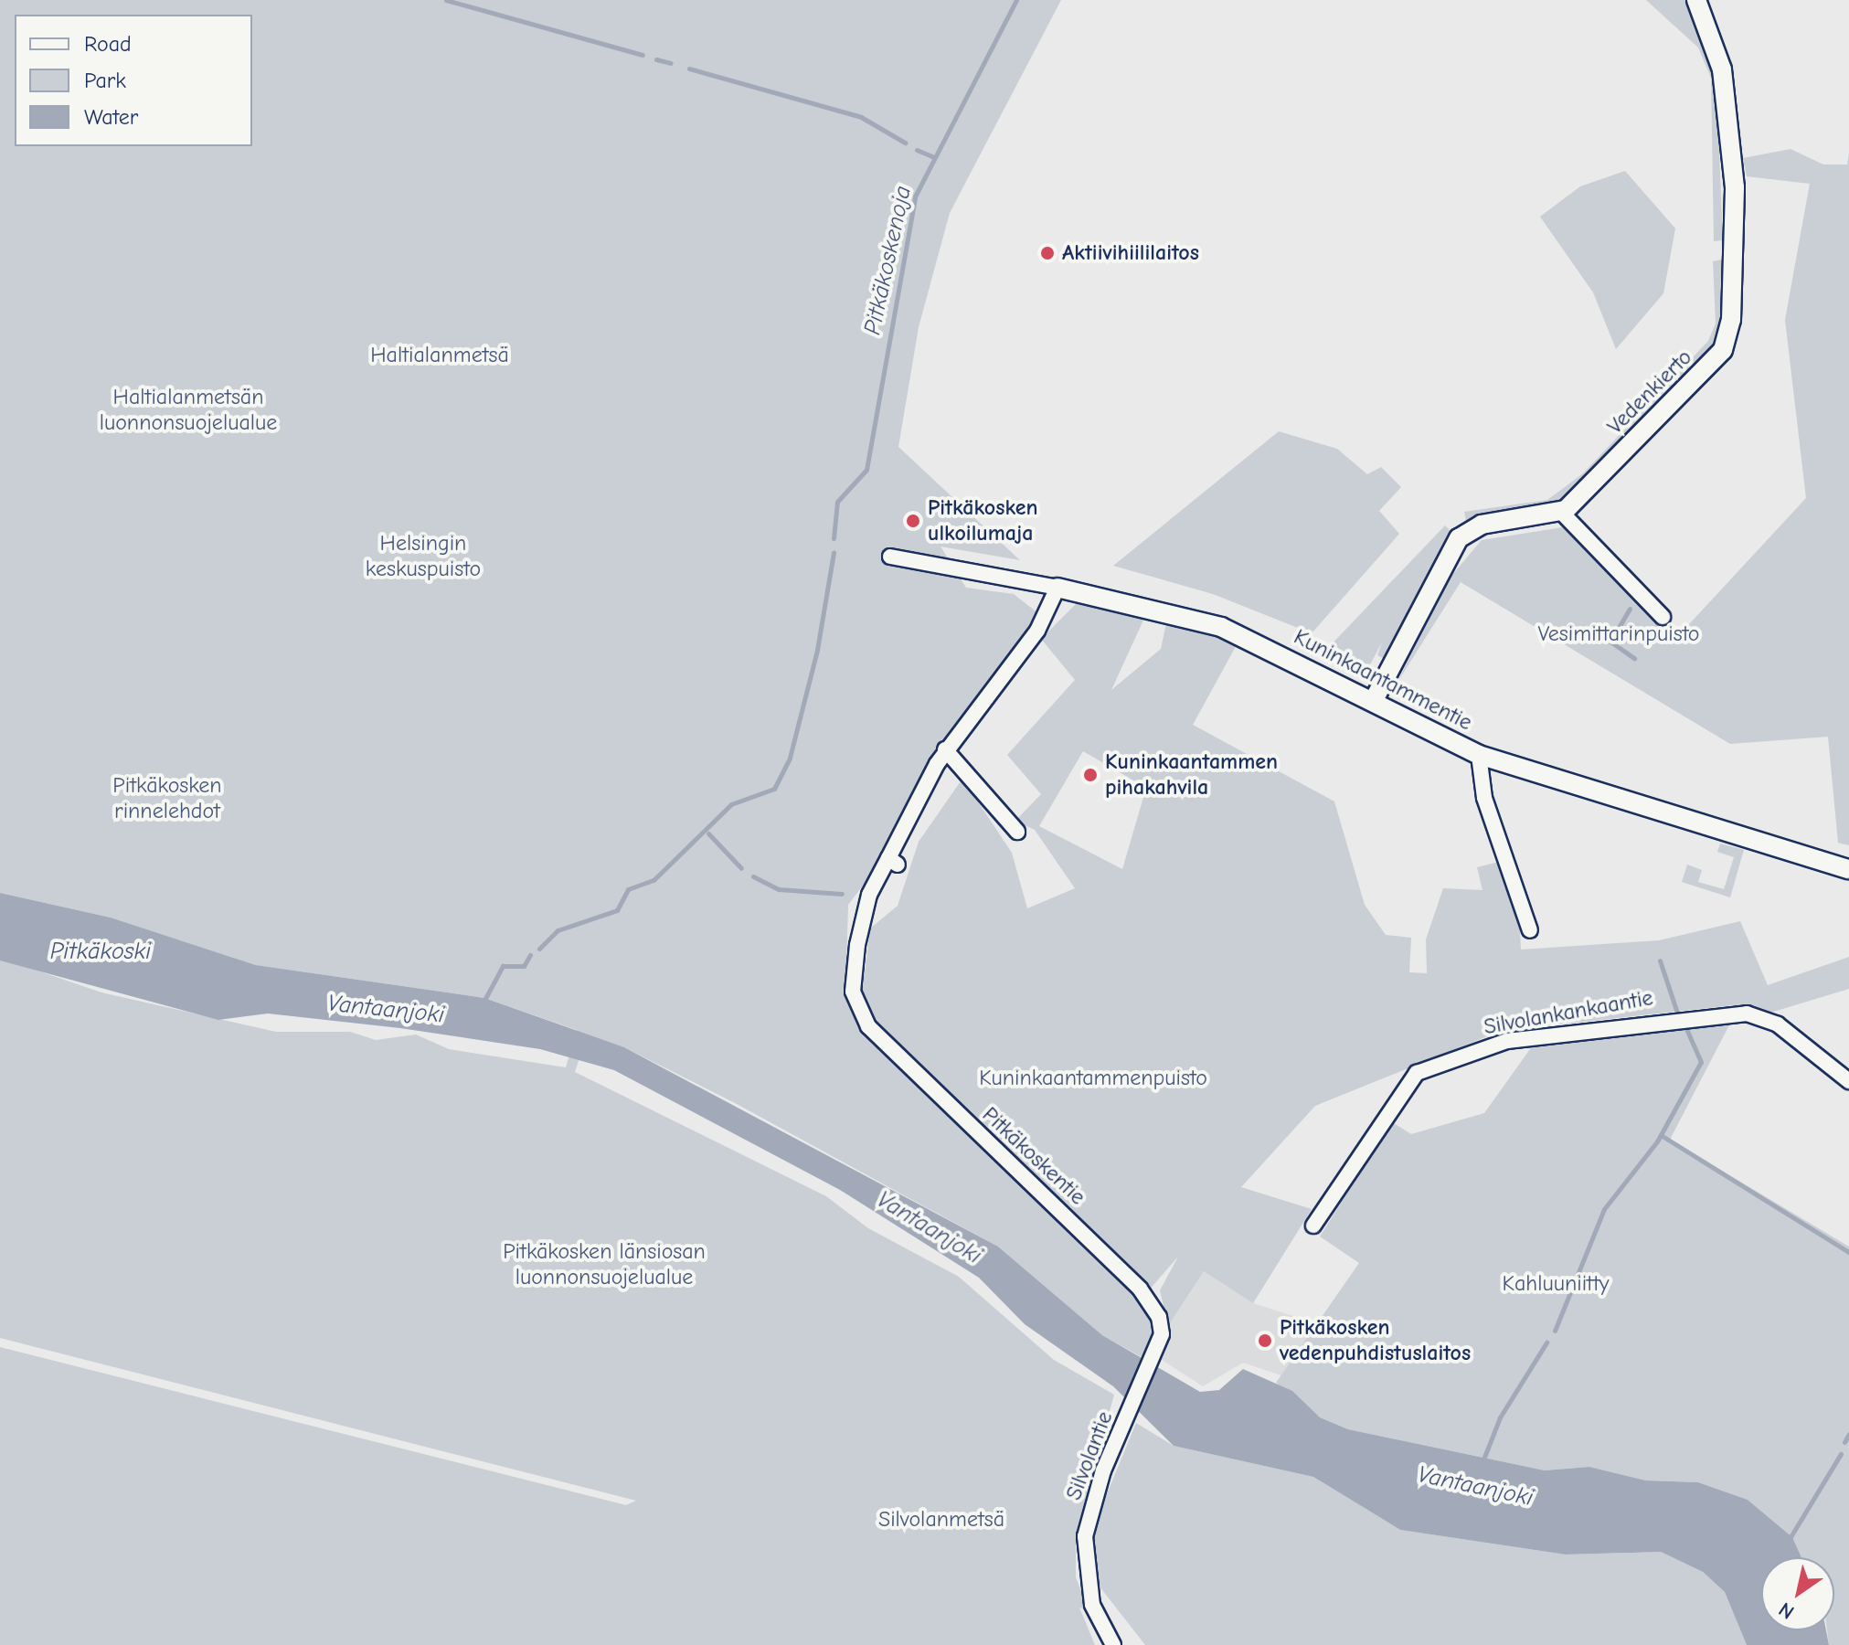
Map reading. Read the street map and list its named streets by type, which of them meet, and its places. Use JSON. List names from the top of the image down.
{
  "streets": {
    "street": [
      "Vedenkierto",
      "Kuninkaantammentie",
      "Silvolankankaantie",
      "Pitkäkoskentie",
      "Silvolantie"
    ]
  },
  "crossings": [
    ["Kuninkaantammentie", "Pitkäkoskentie"],
    ["Pitkäkoskentie", "Silvolantie"]
  ],
  "water": ["Pitkäkoskenoja", "Pitkäkoski", "Vantaanjoki"],
  "parks": [
    "Haltialanmetsä",
    "Haltialanmetsän luonnonsuojelualue",
    "Helsingin keskuspuisto",
    "Vesimittarinpuisto",
    "Pitkäkosken rinnelehdot",
    "Kuninkaantammenpuisto",
    "Pitkäkosken länsiosan luonnonsuojelualue",
    "Kahluuniitty",
    "Silvolanmetsä"
  ],
  "places": [
    "Aktiivihiililaitos",
    "Pitkäkosken ulkoilumaja",
    "Kuninkaantammen pihakahvila",
    "Pitkäkosken vedenpuhdistuslaitos"
  ],
  "legend": ["Road", "Park", "Water"],
  "north": "bottom left"
}
